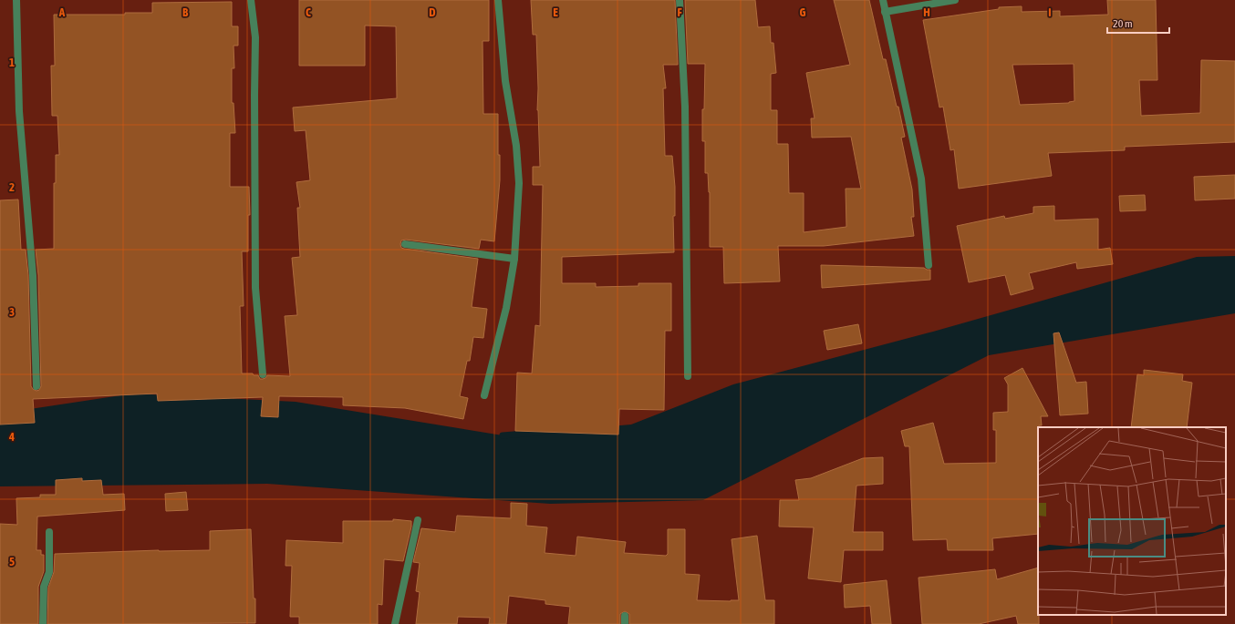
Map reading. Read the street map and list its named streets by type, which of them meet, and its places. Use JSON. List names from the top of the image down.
{
  "scale_bar": "20 m",
  "grid": {
    "columns": [
      "A",
      "B",
      "C",
      "D",
      "E",
      "F",
      "G",
      "H",
      "I"
    ],
    "rows": [
      "1",
      "2",
      "3",
      "4",
      "5"
    ]
  }
}
